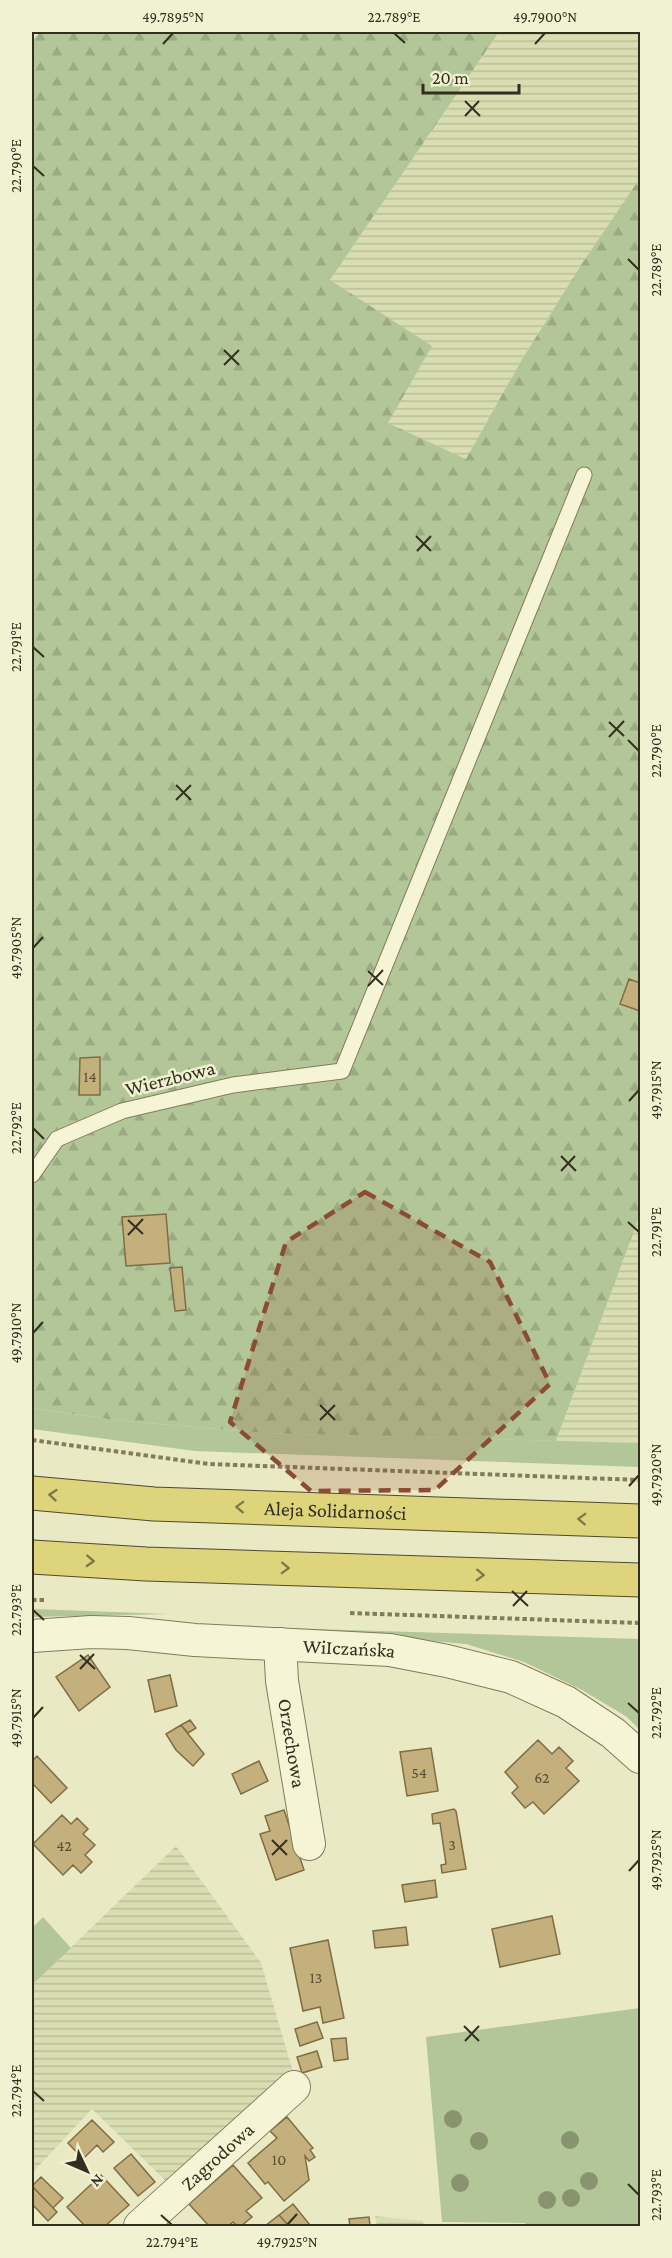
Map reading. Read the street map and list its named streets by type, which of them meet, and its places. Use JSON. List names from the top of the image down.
{
  "streets": {
    "highway": ["Aleja Solidarności"],
    "street": ["WiIczańska", "Orzechowa", "Zagrodowa"],
    "lane": ["Wierzbowa"]
  },
  "crossings": [
    ["WiIczańska", "Orzechowa"]
  ],
  "house_numbers": [
    "14",
    "54",
    "62",
    "3",
    "42",
    "13",
    "10"
  ],
  "scale_bar": "20 m",
  "north": "bottom right",
  "coordinates": [
    "49.7895°N",
    "22.789°E",
    "49.7900°N",
    "22.790°E",
    "22.791°E",
    "49.7905°N",
    "49.7915°N",
    "22.792°E",
    "49.7910°N",
    "49.7920°N",
    "22.793°E",
    "49.7925°N",
    "22.794°E"
  ]
}
